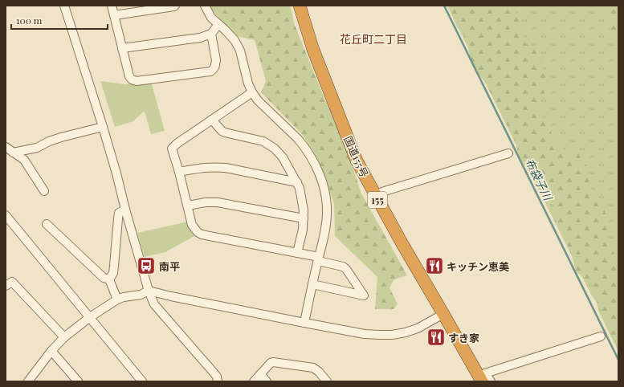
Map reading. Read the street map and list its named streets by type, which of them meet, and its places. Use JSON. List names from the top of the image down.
{
  "streets": {
    "highway": ["国道155号", "155"]
  },
  "districts": ["花丘町二丁目"],
  "water": ["布袋子川"],
  "places": {
    "bus stop": ["南平"],
    "restaurant": ["キッチン恵美", "すき家"]
  },
  "scale_bar": "100 m"
}
